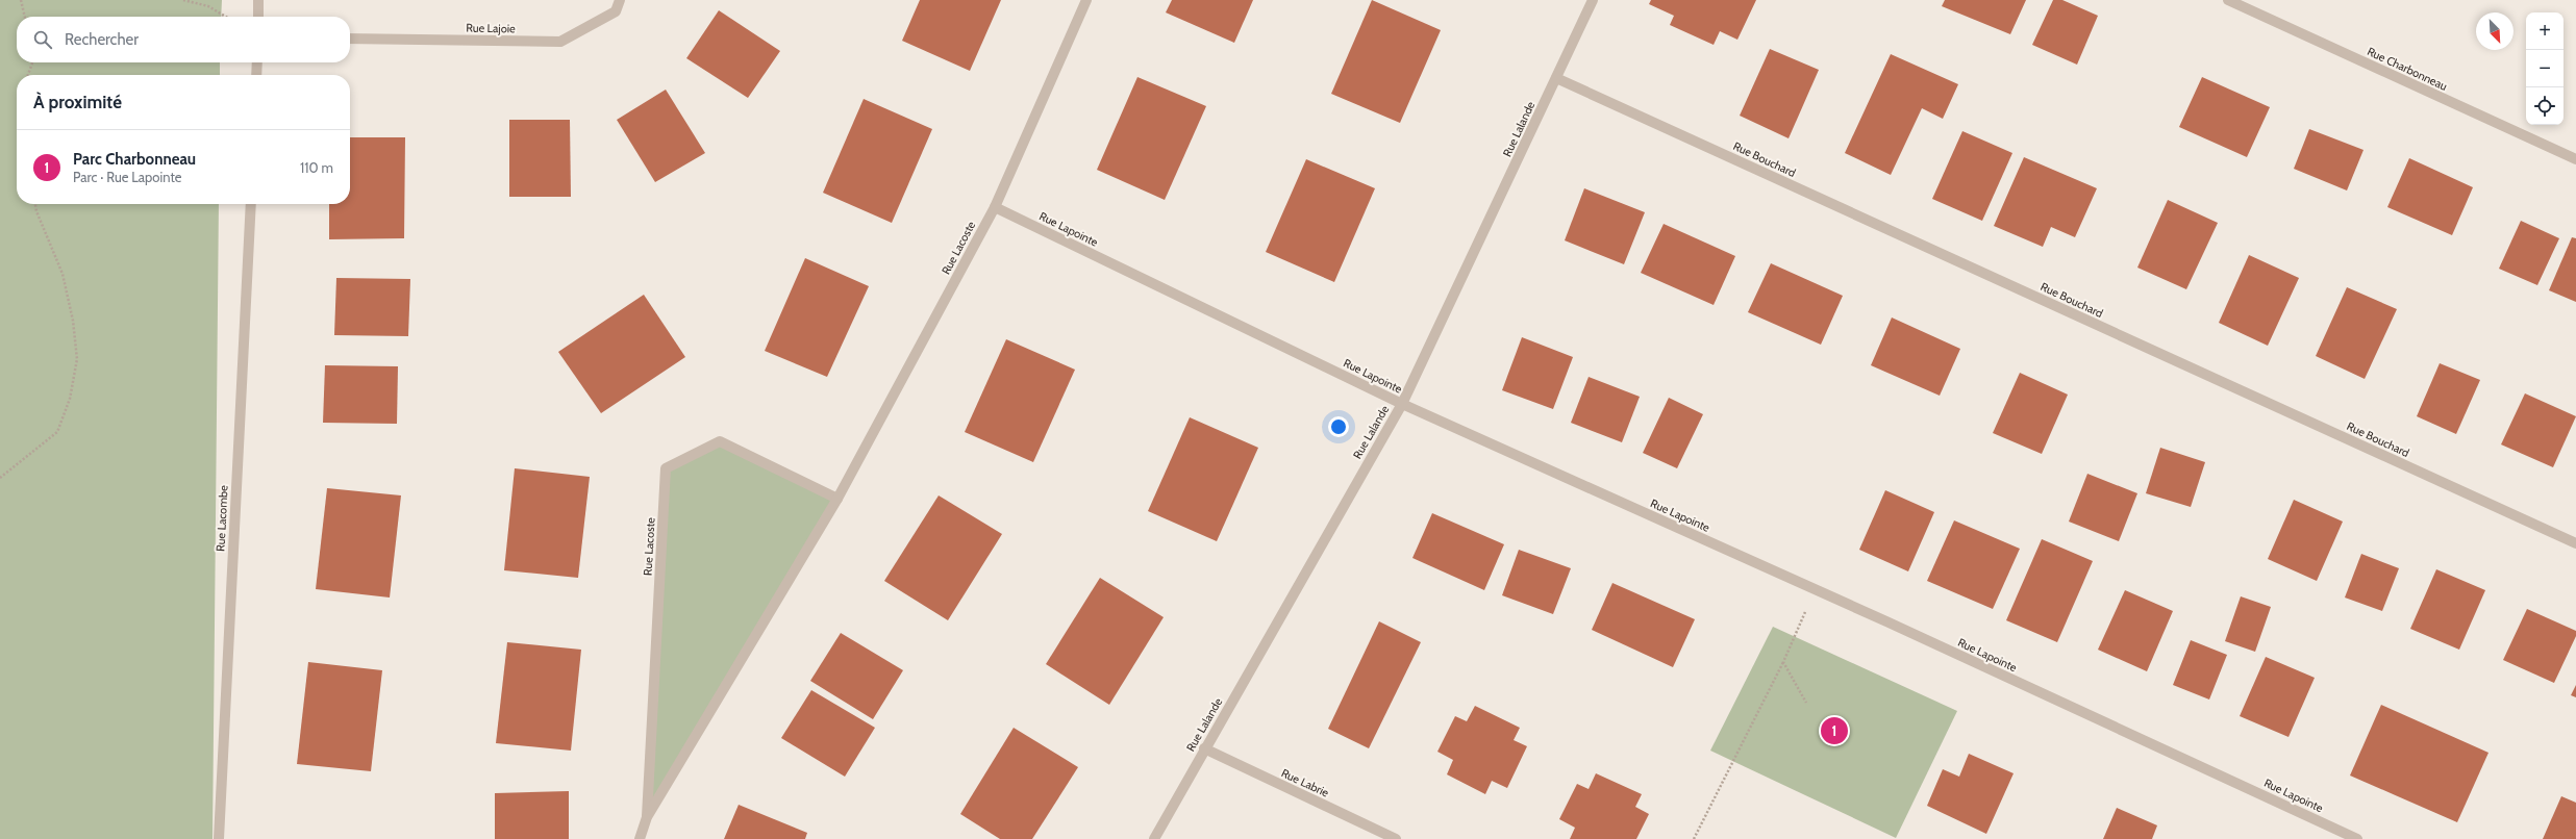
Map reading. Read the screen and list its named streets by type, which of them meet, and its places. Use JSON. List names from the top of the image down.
{
  "streets": {
    "street": [
      "Rue Lajoie",
      "Rue Charbonneau",
      "Rue Lalande",
      "Rue Bouchard",
      "Rue Lapointe",
      "Rue Lacoste",
      "Rue Lacombe",
      "Rue Labrie"
    ]
  },
  "crossings": [
    ["Rue Lalande", "Rue Bouchard"],
    ["Rue Lalande", "Rue Lapointe"],
    ["Rue Lalande", "Rue Labrie"],
    ["Rue Lapointe", "Rue Lacoste"]
  ],
  "north": "bottom right",
  "page": {
    "map_buttons": ["+", "−"],
    "search": "Rechercher",
    "heading": "À proximité",
    "list": [
      {
        "mark": "1",
        "name": "Parc Charbonneau",
        "note": "Parc · Rue Lapointe",
        "value": "110 m"
      }
    ],
    "pins": "1"
  }
}
